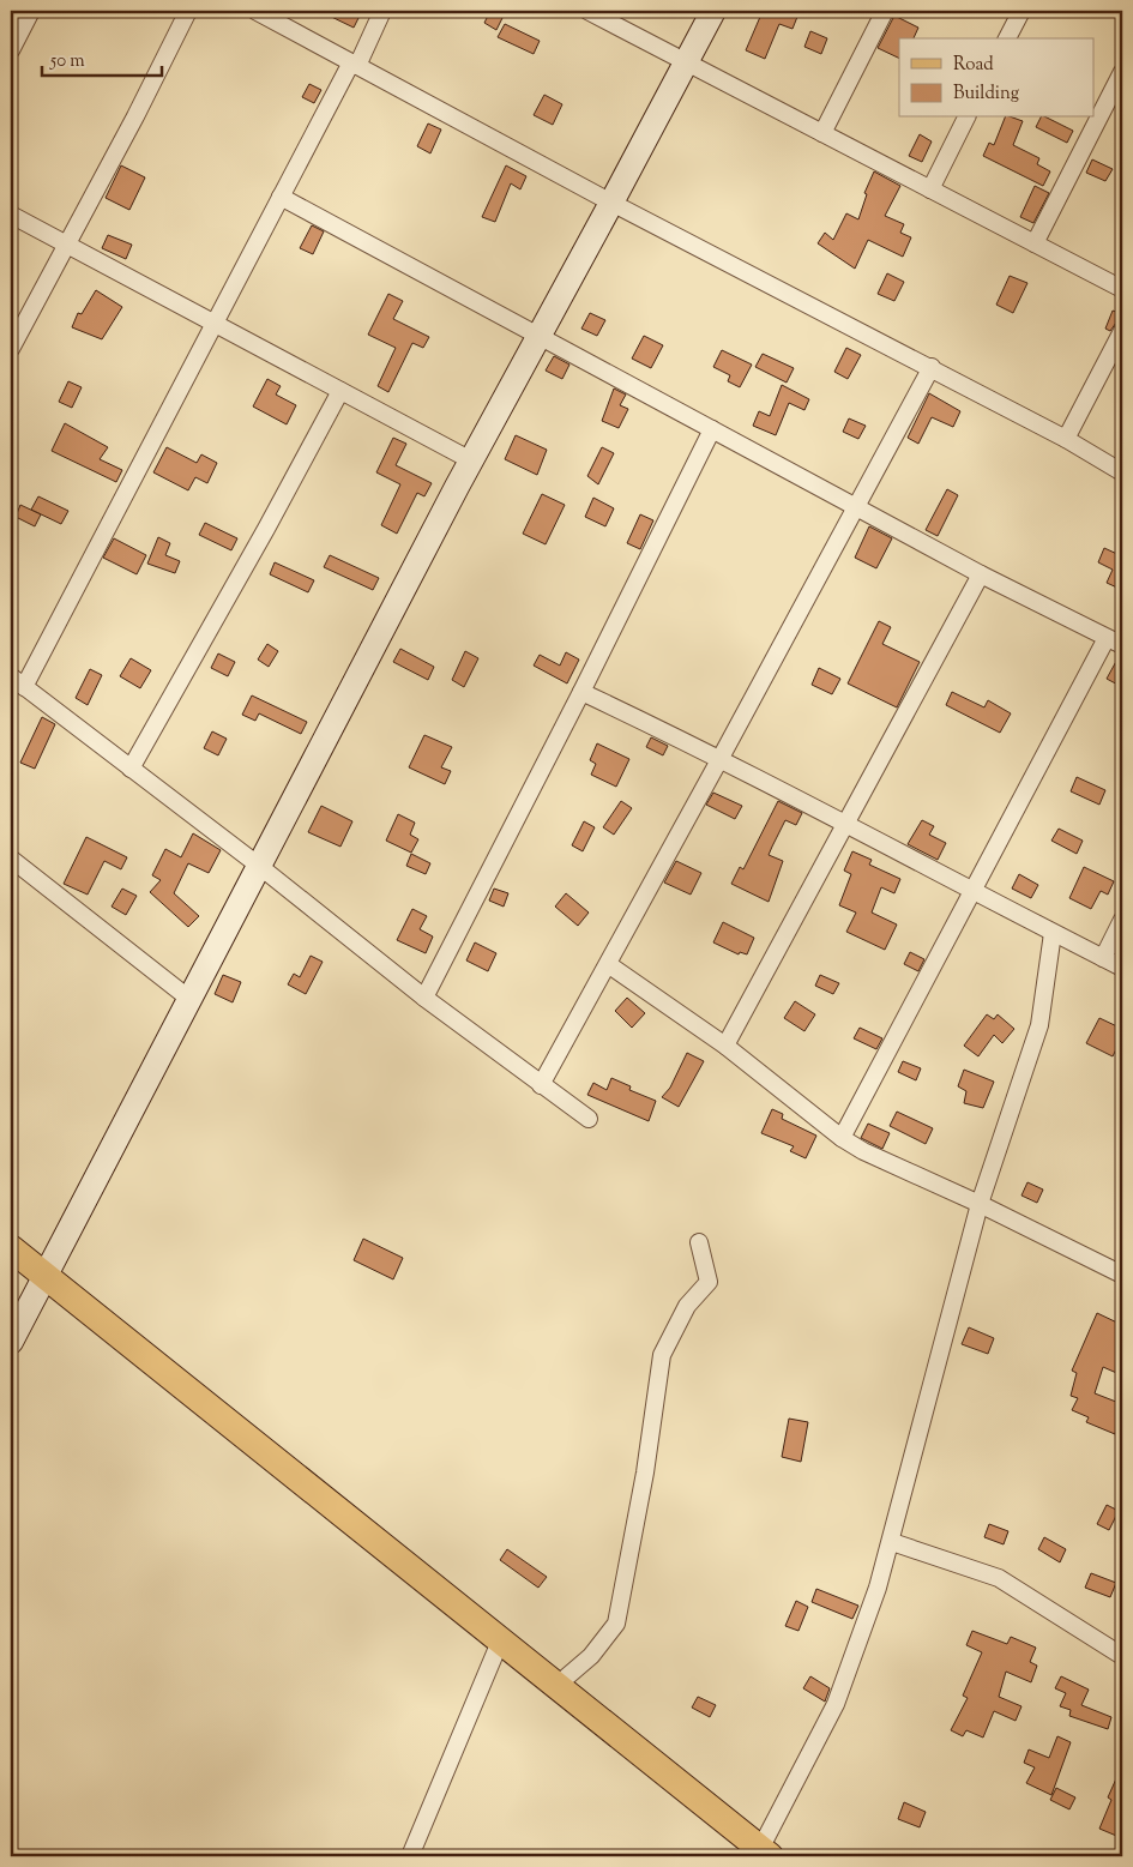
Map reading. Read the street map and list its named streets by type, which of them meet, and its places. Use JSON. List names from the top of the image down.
{
  "legend": ["Road", "Building"],
  "scale_bar": "50 m"
}
